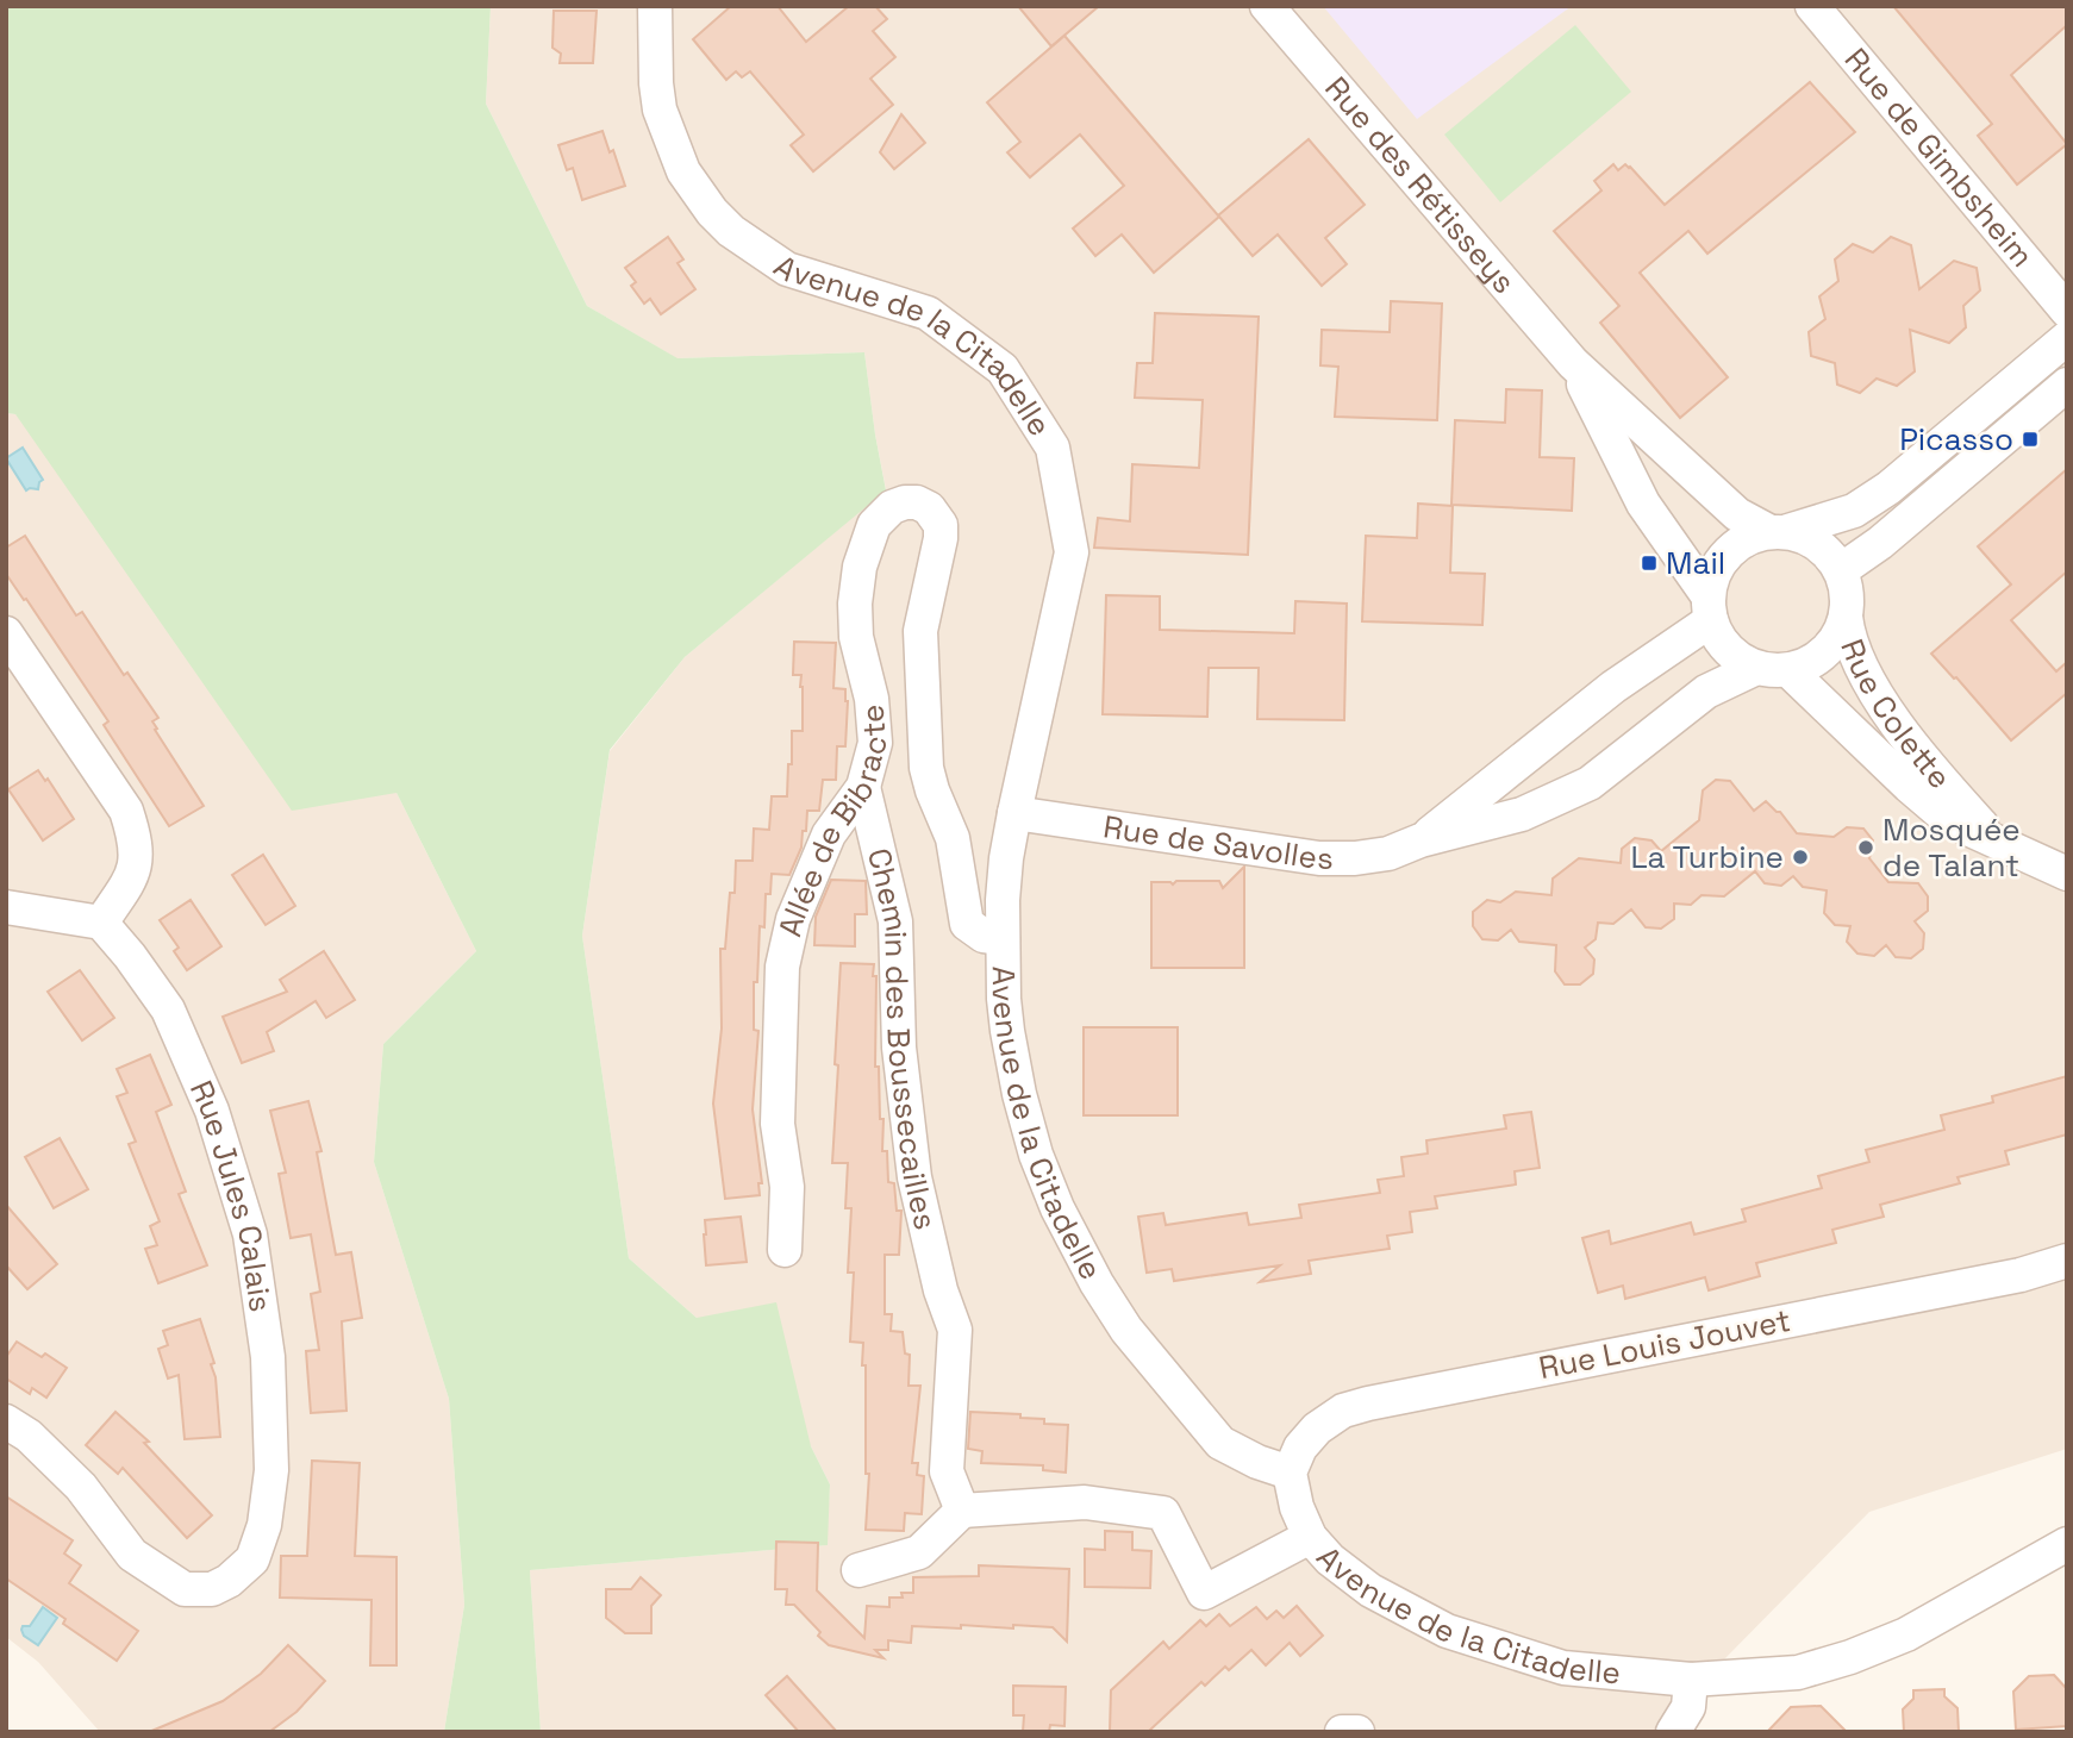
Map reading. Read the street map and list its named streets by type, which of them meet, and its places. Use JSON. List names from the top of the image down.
{
  "streets": {
    "street": [
      "Rue de Gimbsheim",
      "Rue des Rétisseys",
      "Avenue de la Citadelle",
      "Rue Colette",
      "Allée de Bibracte",
      "Rue de Savolles",
      "Chemin des Boussecailles",
      "Rue Jules Calais",
      "Rue Louis Jouvet"
    ]
  },
  "crossings": [
    ["Rue des Rétisseys", "Rue Colette"],
    ["Rue des Rétisseys", "Rue de Savolles"],
    ["Avenue de la Citadelle", "Allée de Bibracte"],
    ["Avenue de la Citadelle", "Rue de Savolles"],
    ["Avenue de la Citadelle", "Rue Louis Jouvet"],
    ["Rue Colette", "Rue de Savolles"],
    ["Allée de Bibracte", "Chemin des Boussecailles"]
  ],
  "places": {
    "transit": ["Picasso", "Mail"],
    "other": ["Mosquée de Talant", "La Turbine"]
  }
}
